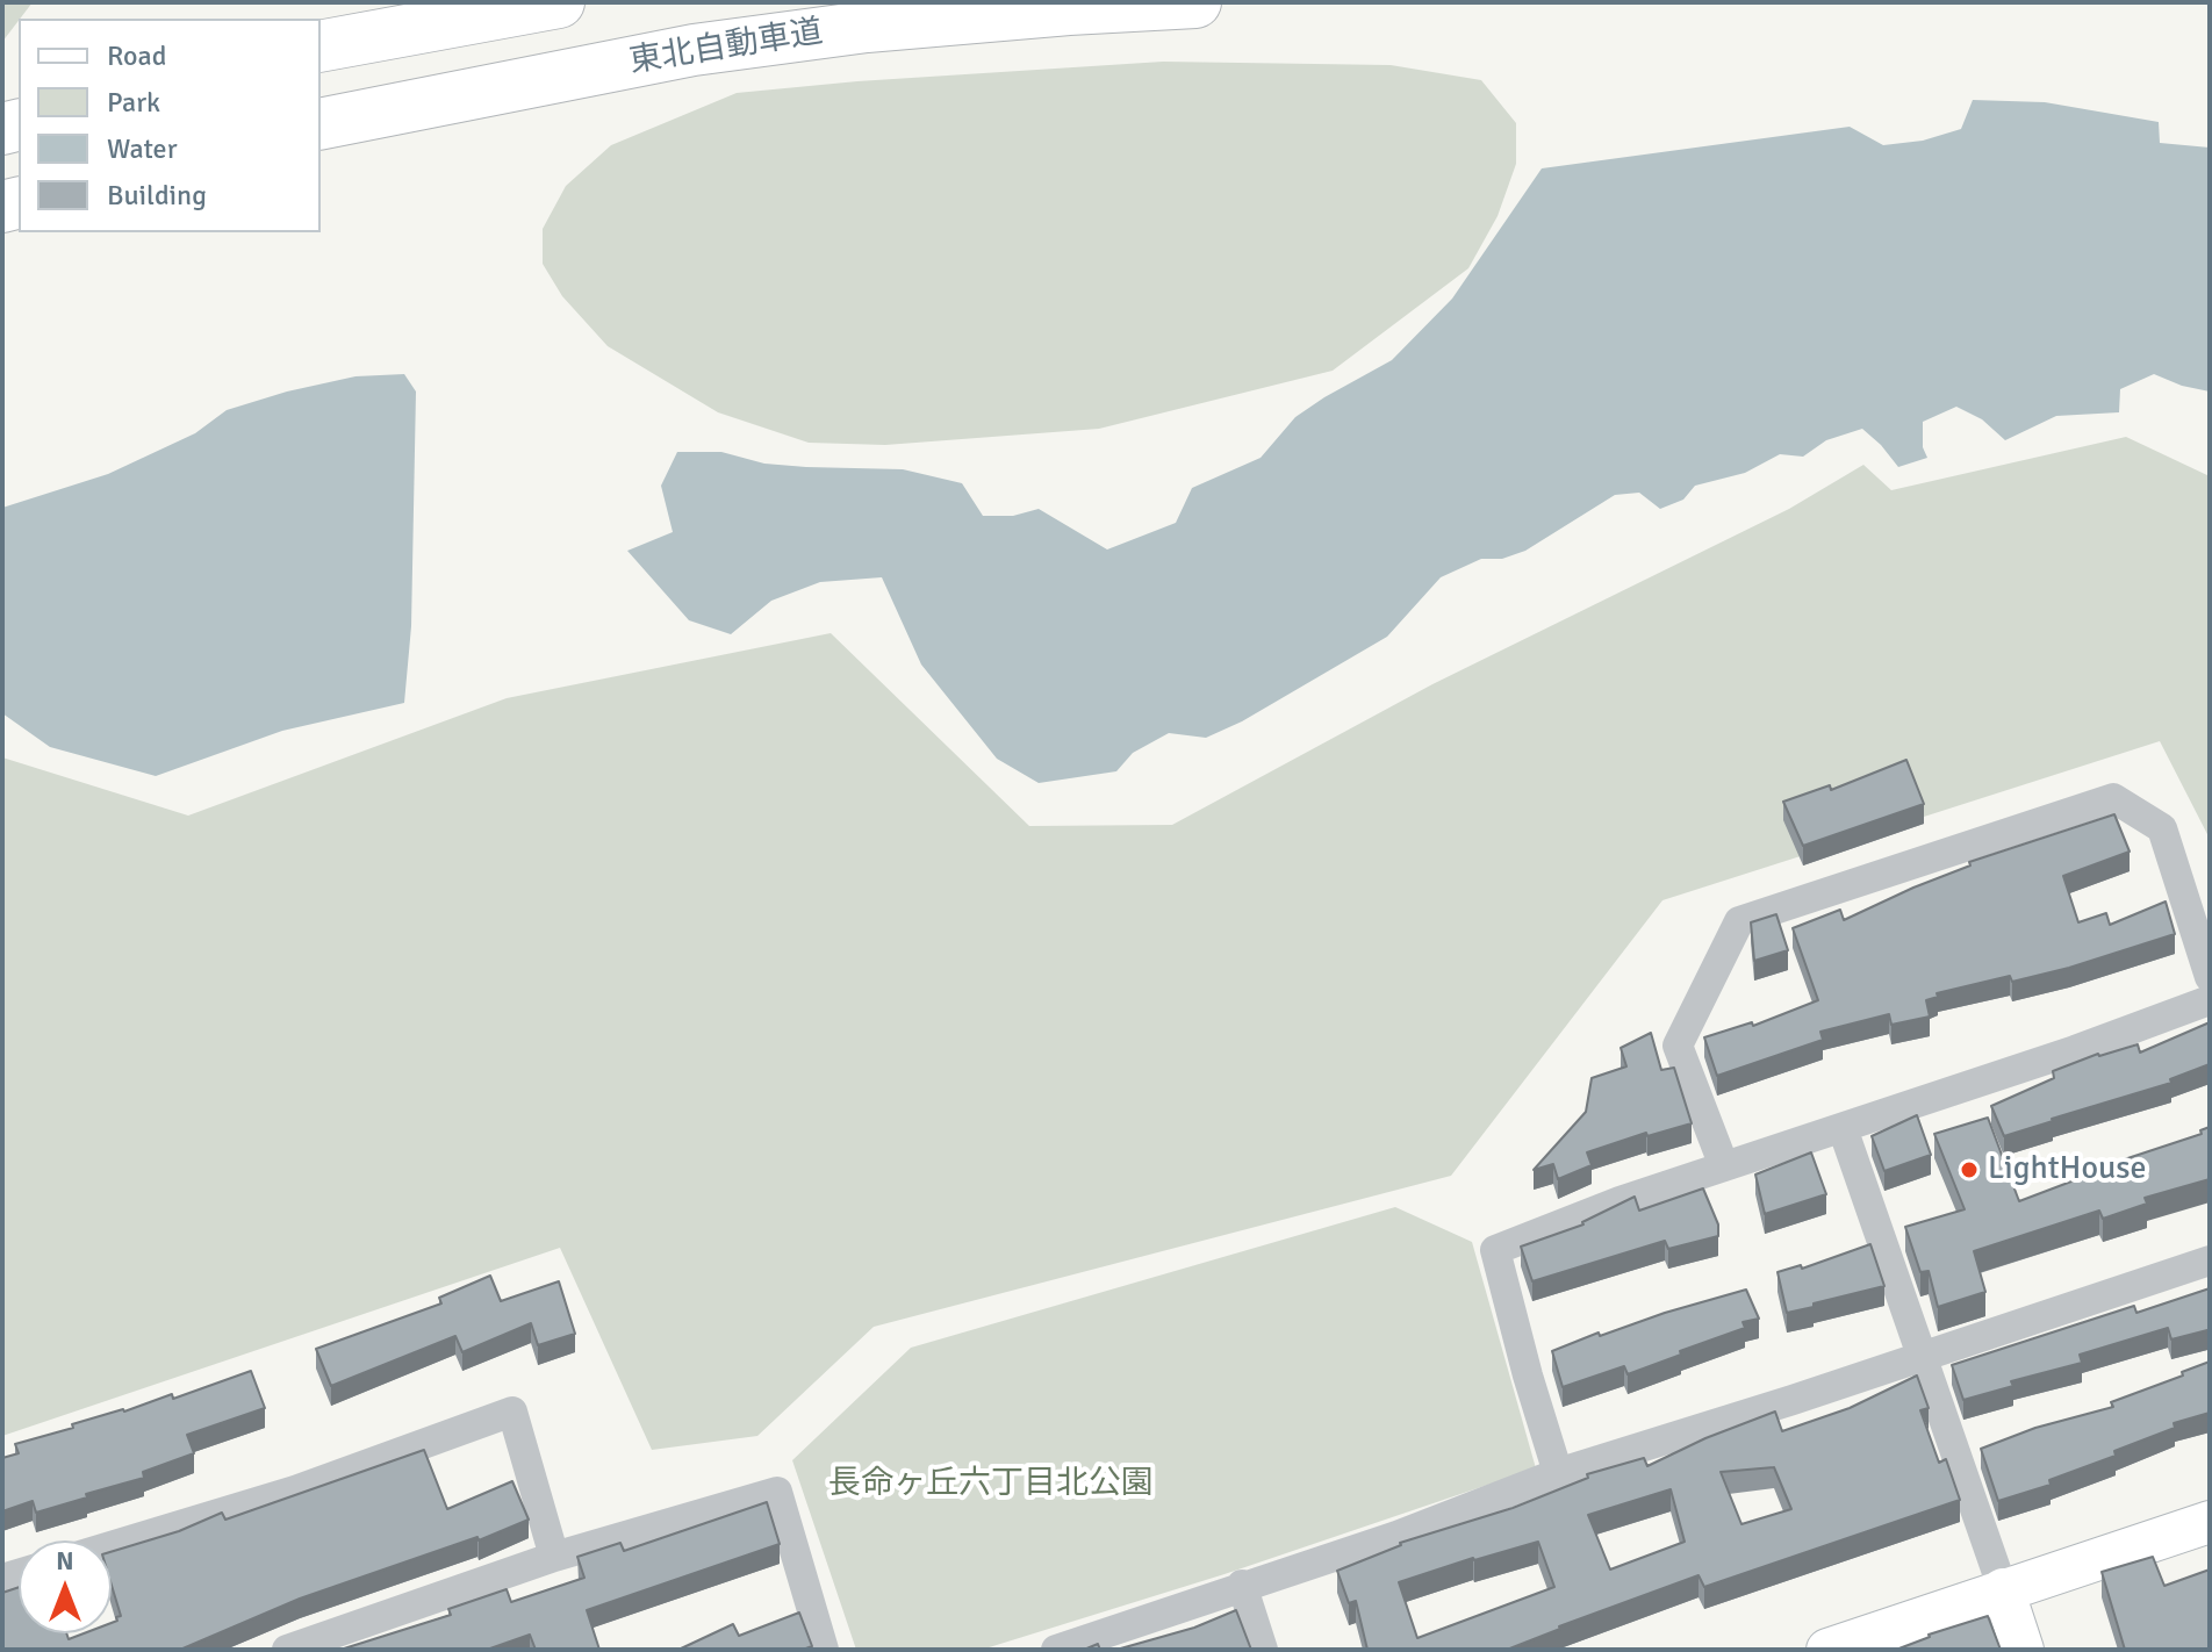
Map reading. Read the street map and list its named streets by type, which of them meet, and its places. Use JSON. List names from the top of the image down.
{
  "streets": {
    "highway": ["東北自動車道"]
  },
  "parks": ["長命ヶ丘六丁目北公園"],
  "places": ["LightHouse"],
  "legend": [
    "Road",
    "Park",
    "Water",
    "Building"
  ],
  "north": "top"
}
